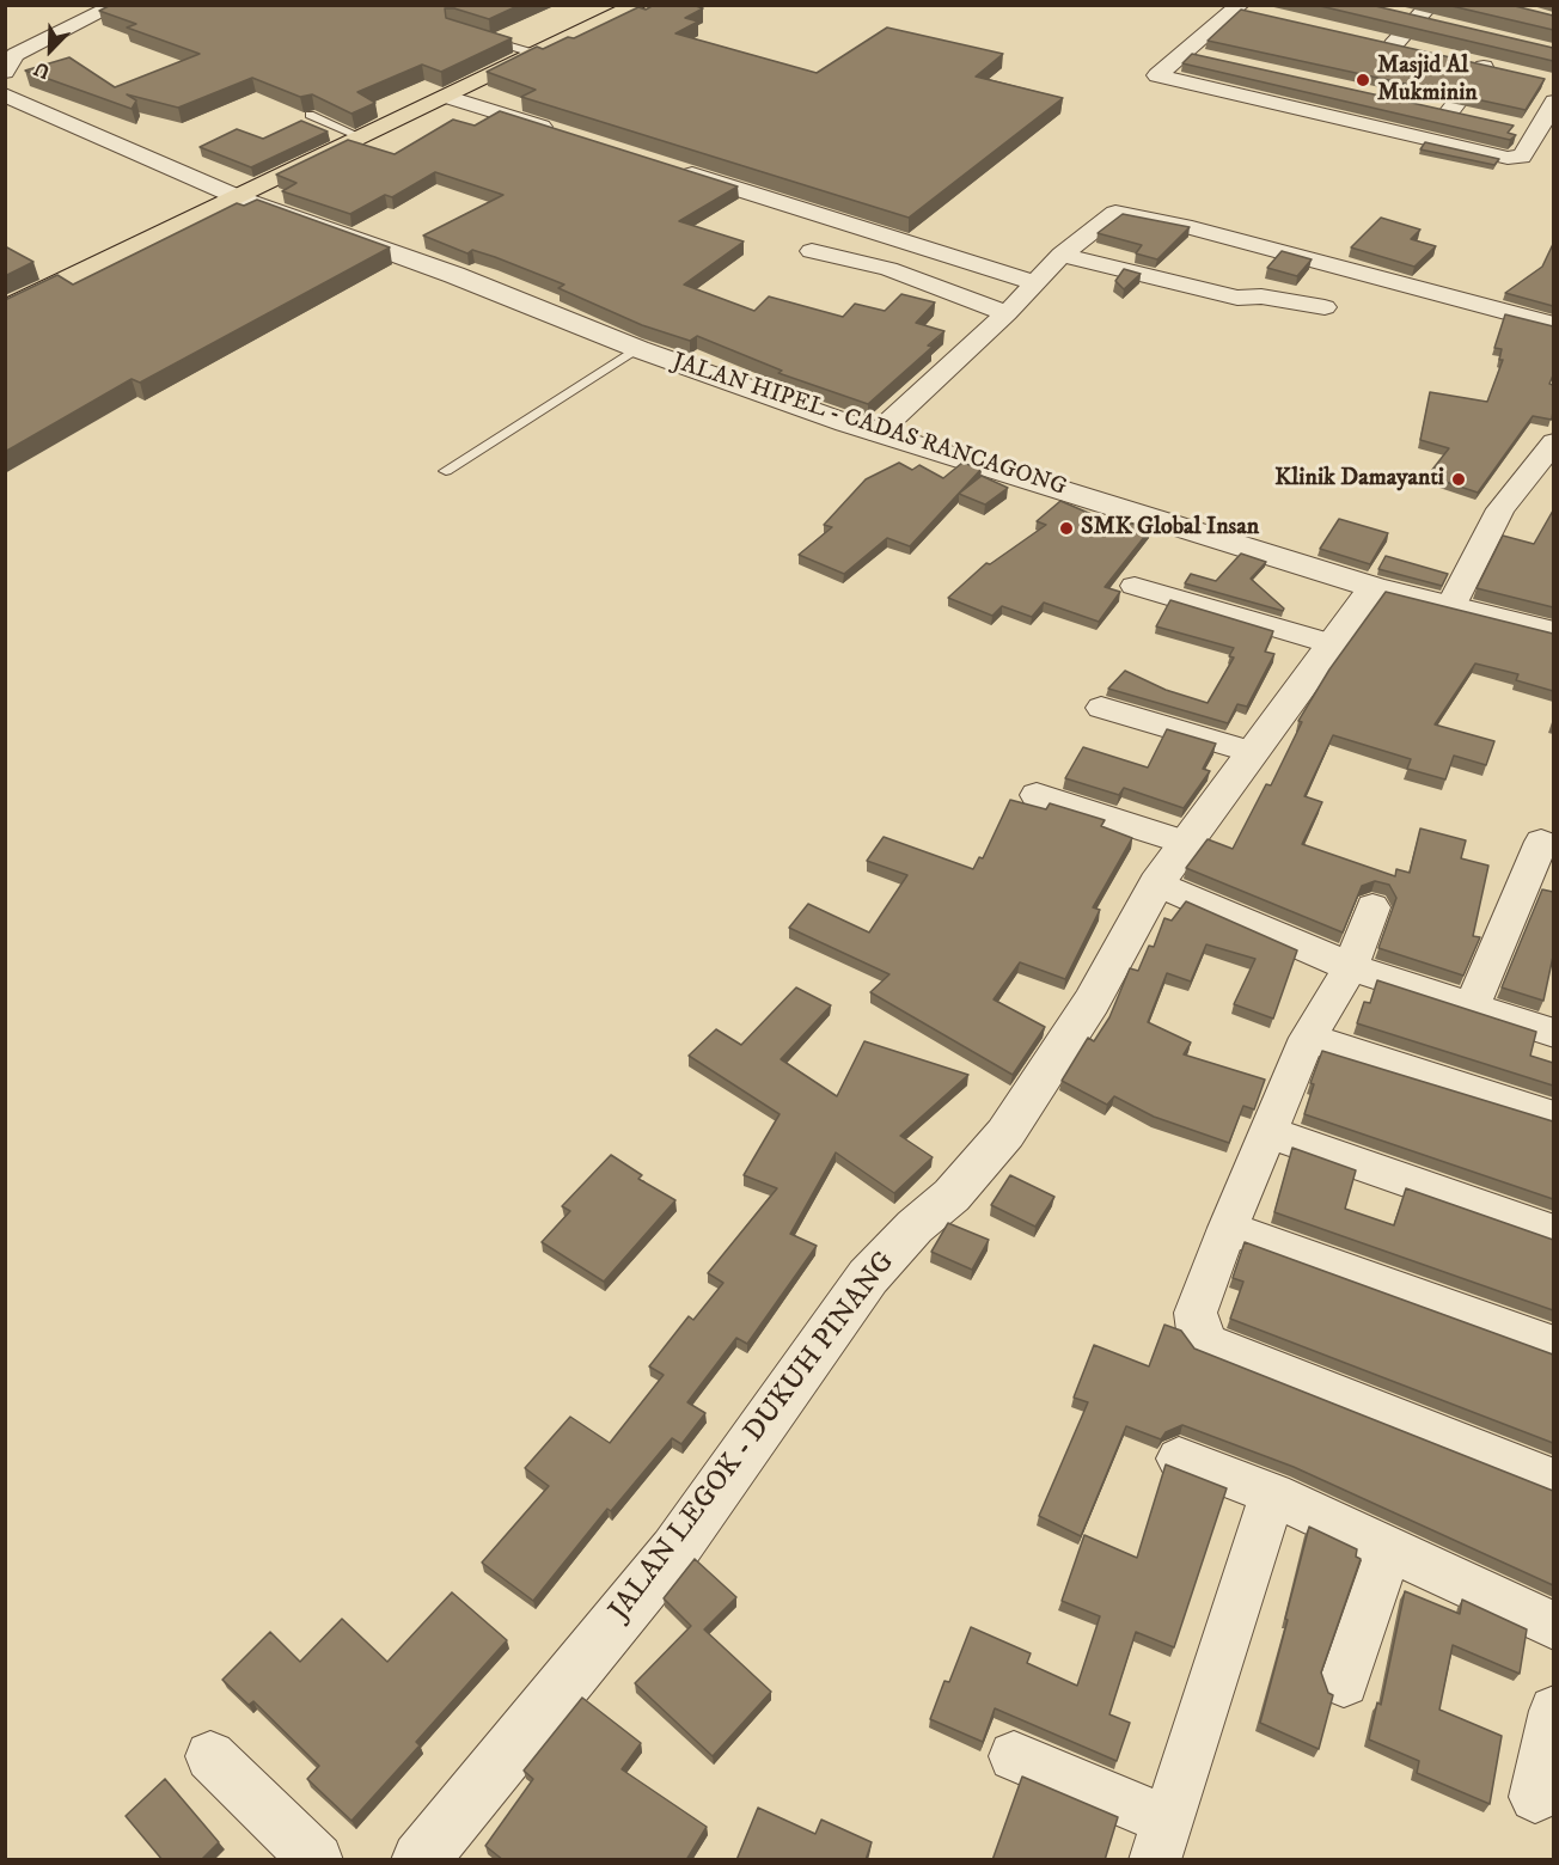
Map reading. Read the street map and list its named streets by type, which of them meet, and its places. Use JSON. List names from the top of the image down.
{
  "streets": {
    "street": ["JALAN HIPEL - CADAS RANCAGONG", "JALAN LEGOK - DUKUH PINANG"]
  },
  "crossings": [
    ["JALAN HIPEL - CADAS RANCAGONG", "JALAN LEGOK - DUKUH PINANG"]
  ],
  "places": ["Masjid Al Mukminin", "Klinik Damayanti", "SMK Global Insan"],
  "north": "bottom left"
}
